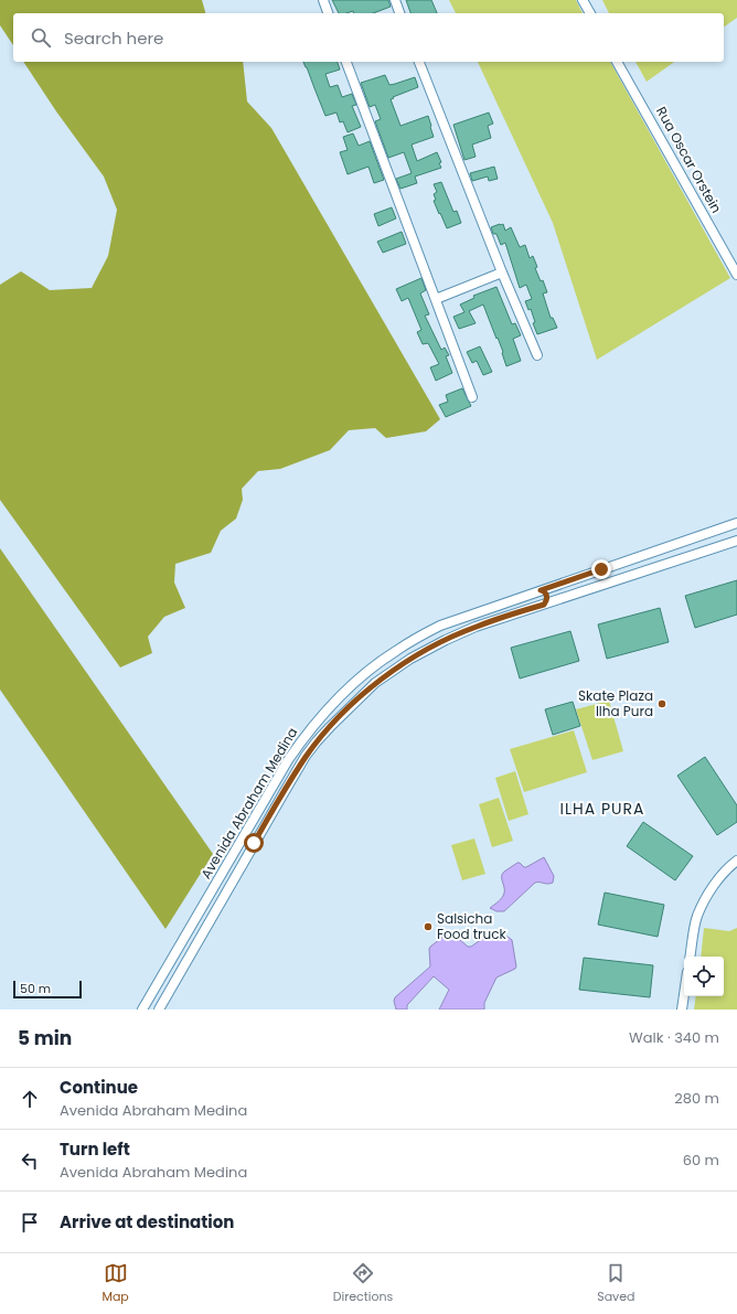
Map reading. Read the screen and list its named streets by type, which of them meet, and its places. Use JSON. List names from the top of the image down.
{
  "streets": {
    "street": ["Rua Oscar Orstein", "Avenida Abraham Medina"]
  },
  "districts": ["ILHA PURA"],
  "places": ["Skate Plaza Ilha Pura", "Salsicha Food truck"],
  "scale_bar": "50 m",
  "page": {
    "search": "Search here",
    "scale": "50 m",
    "heading": ["5 min", "Walk · 340 m"],
    "list": [
      ["Continue", "Avenida Abraham Medina", "280 m"],
      ["Turn left", "Avenida Abraham Medina", "60 m"],
      "Arrive at destination"
    ],
    "nav": ["Map", "Directions", "Saved"]
  }
}
